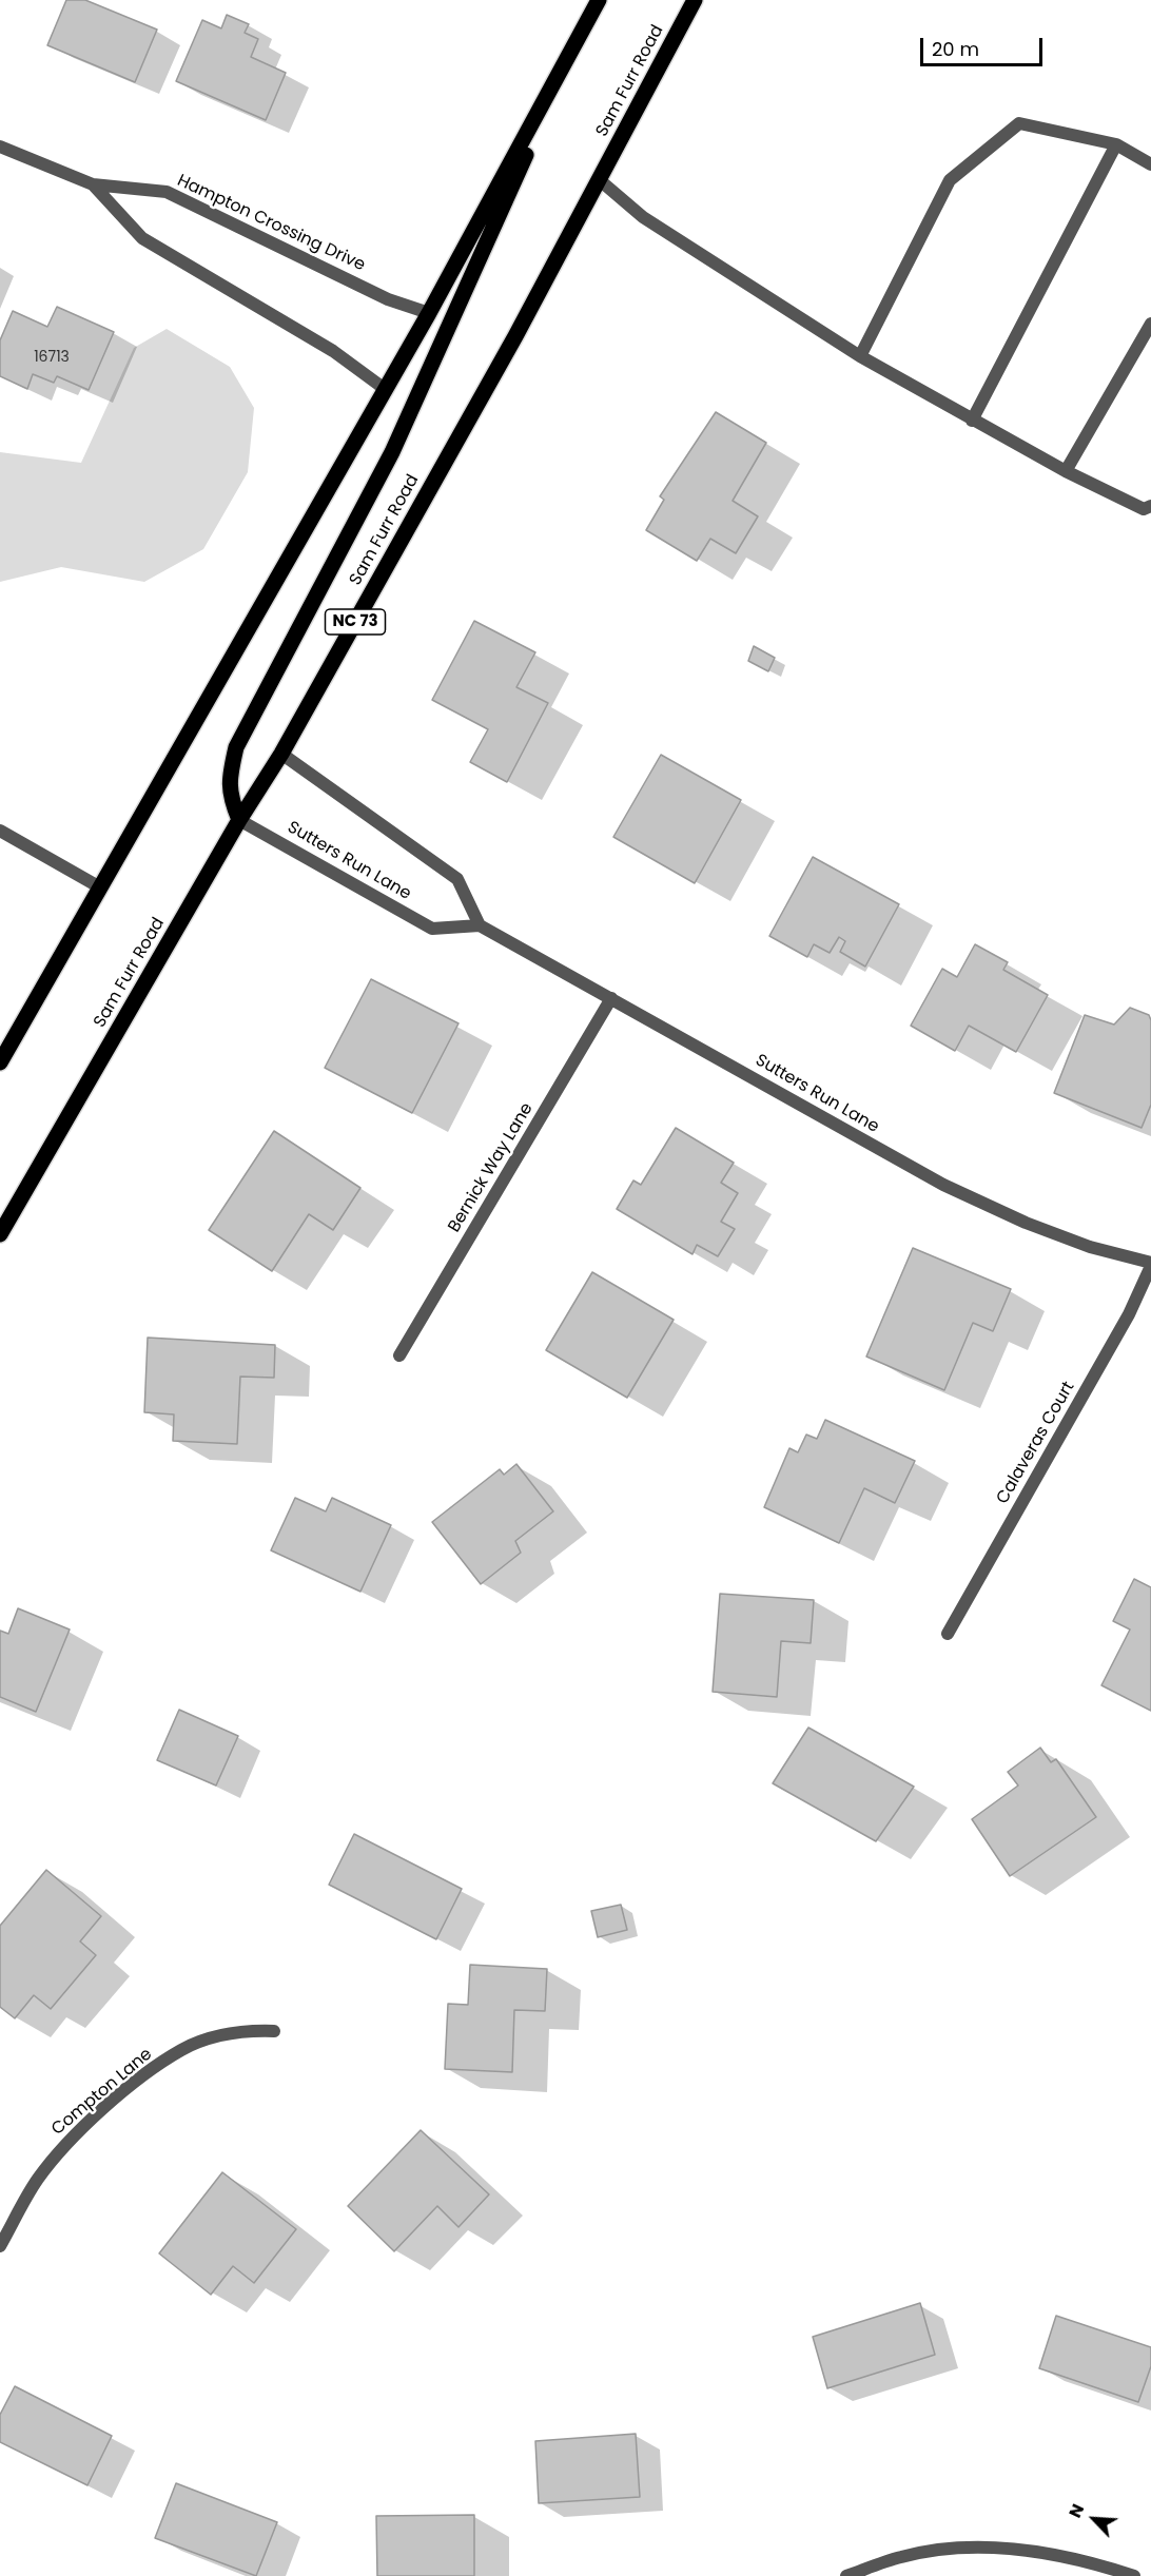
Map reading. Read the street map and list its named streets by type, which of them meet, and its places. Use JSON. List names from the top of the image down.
{
  "streets": {
    "main road": ["Sam Furr Road", "NC 73"],
    "street": [
      "Hampton Crossing Drive",
      "Sutters Run Lane",
      "Bernick Way Lane",
      "Calaveras Court",
      "Compton Lane"
    ]
  },
  "crossings": [
    ["Sam Furr Road", "Sutters Run Lane"],
    ["Sutters Run Lane", "Bernick Way Lane"],
    ["Sutters Run Lane", "Calaveras Court"]
  ],
  "house_numbers": ["16713"],
  "scale_bar": "20 m",
  "north": "top left"
}
